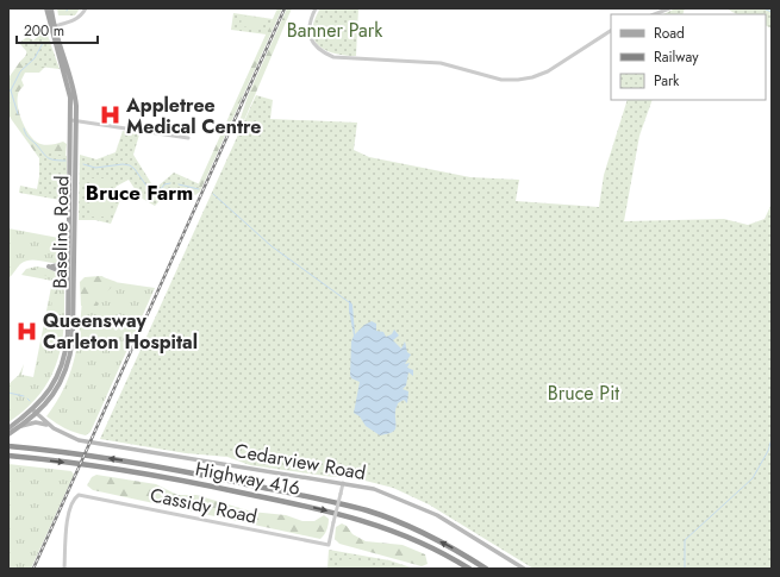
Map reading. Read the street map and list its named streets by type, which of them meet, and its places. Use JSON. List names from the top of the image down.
{
  "streets": {
    "highway": ["Highway 416"],
    "main road": ["Baseline Road", "Cedarview Road"],
    "street": ["Cassidy Road"]
  },
  "crossings": [
    ["Baseline Road", "Cedarview Road"],
    ["Cedarview Road", "Cassidy Road"]
  ],
  "districts": ["Bruce Farm"],
  "parks": ["Banner Park", "Bruce Pit"],
  "places": {
    "hospital": ["Appletree Medical Centre", "Queensway Carleton Hospital"]
  },
  "legend": ["Road", "Railway", "Park"],
  "scale_bar": "200 m"
}
